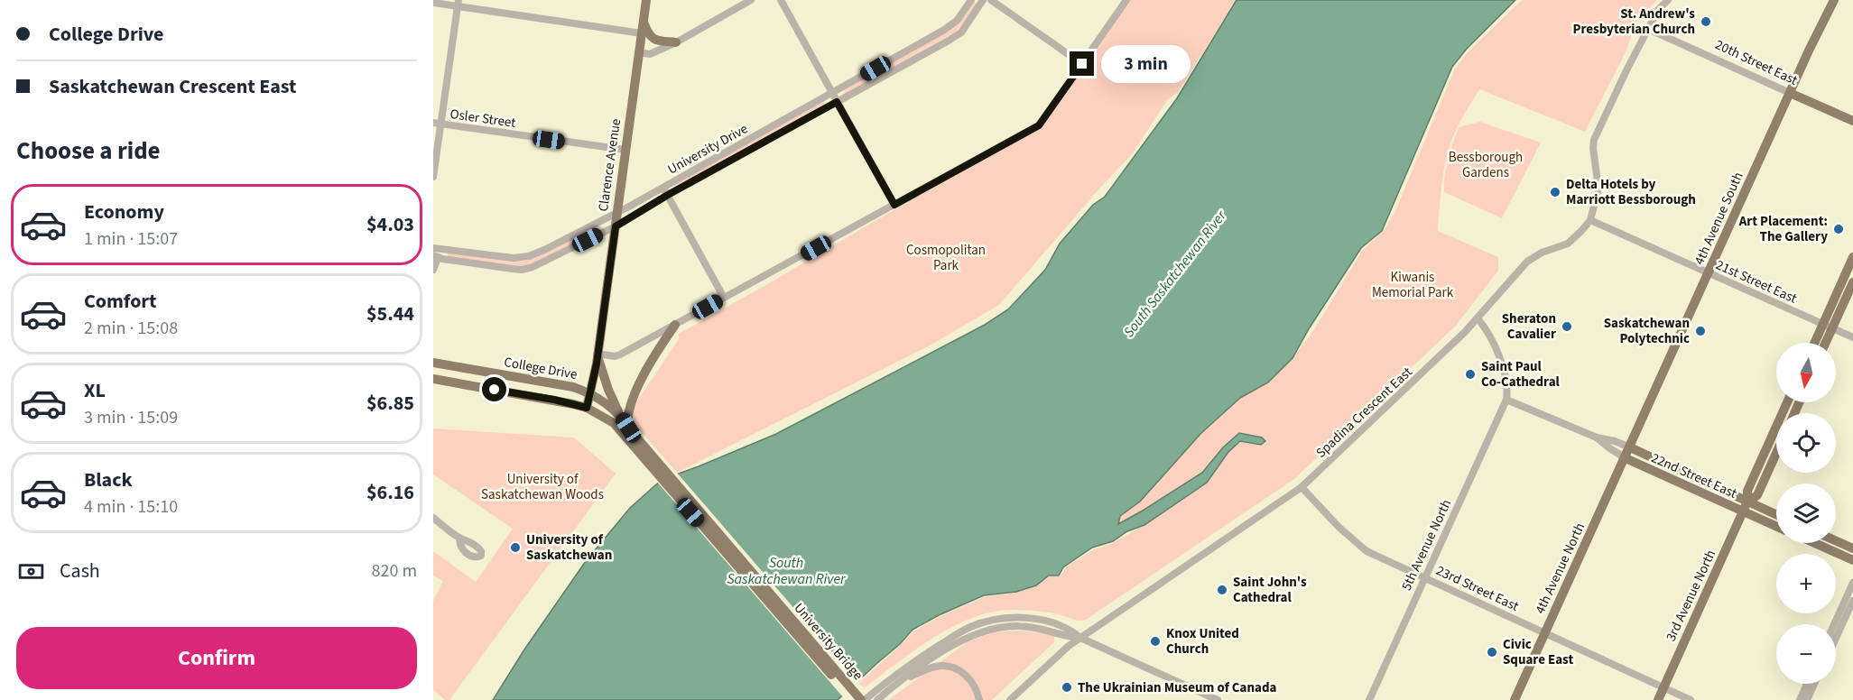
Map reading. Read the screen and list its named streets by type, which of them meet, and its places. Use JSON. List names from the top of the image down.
{
  "streets": {
    "main road": [
      "20th Street East",
      "Clarence Avenue",
      "4th Avenue South",
      "College Drive",
      "22nd Street East",
      "4th Avenue North",
      "3rd Avenue North",
      "University Bridge"
    ],
    "street": [
      "Osler Street",
      "University Drive",
      "21st Street East",
      "Spadina Crescent East",
      "5th Avenue North",
      "23rd Street East"
    ]
  },
  "crossings": [
    ["20th Street East", "4th Avenue South"],
    ["20th Street East", "Spadina Crescent East"],
    ["Osler Street", "Clarence Avenue"],
    ["University Drive", "Clarence Avenue"],
    ["Clarence Avenue", "College Drive"],
    ["4th Avenue South", "21st Street East"],
    ["4th Avenue South", "22nd Street East"],
    ["4th Avenue South", "4th Avenue North"],
    ["21st Street East", "Spadina Crescent East"],
    ["College Drive", "University Bridge"],
    ["Spadina Crescent East", "23rd Street East"],
    ["22nd Street East", "5th Avenue North"],
    ["22nd Street East", "4th Avenue North"],
    ["22nd Street East", "3rd Avenue North"],
    ["5th Avenue North", "23rd Street East"],
    ["4th Avenue North", "23rd Street East"],
    ["23rd Street East", "3rd Avenue North"]
  ],
  "water": ["South Saskatchewan River"],
  "parks": [
    "Bessborough Gardens",
    "Cosmopolitan Park",
    "Kiwanis Memorial Park",
    "University of Saskatchewan Woods"
  ],
  "places": [
    "St. Andrew's Presbyterian Church",
    "Delta Hotels by Marriott Bessborough",
    "Art Placement: The Gallery",
    "Sheraton Cavalier",
    "Saskatchewan Polytechnic",
    "Saint Paul Co-Cathedral",
    "University of Saskatchewan",
    "Saint John's Cathedral",
    "Knox United Church",
    "Civic Square East",
    "The Ukrainian Museum of Canada"
  ],
  "north": "bottom",
  "page": {
    "banner": ["College Drive", "Saskatchewan Crescent East"],
    "bubble": "3 min",
    "heading": "Choose a ride",
    "list": [
      {
        "name": "Economy",
        "note": "1 min · 15:07",
        "value": "$4.03"
      },
      {
        "name": "Comfort",
        "note": "2 min · 15:08",
        "value": "$5.44"
      },
      {
        "name": "XL",
        "note": "3 min · 15:09",
        "value": "$6.85"
      },
      {
        "name": "Black",
        "note": "4 min · 15:10",
        "value": "$6.16"
      }
    ],
    "map_buttons": ["+", "−"],
    "pay": ["Cash", "820 m"],
    "buttons": "Confirm"
  }
}
